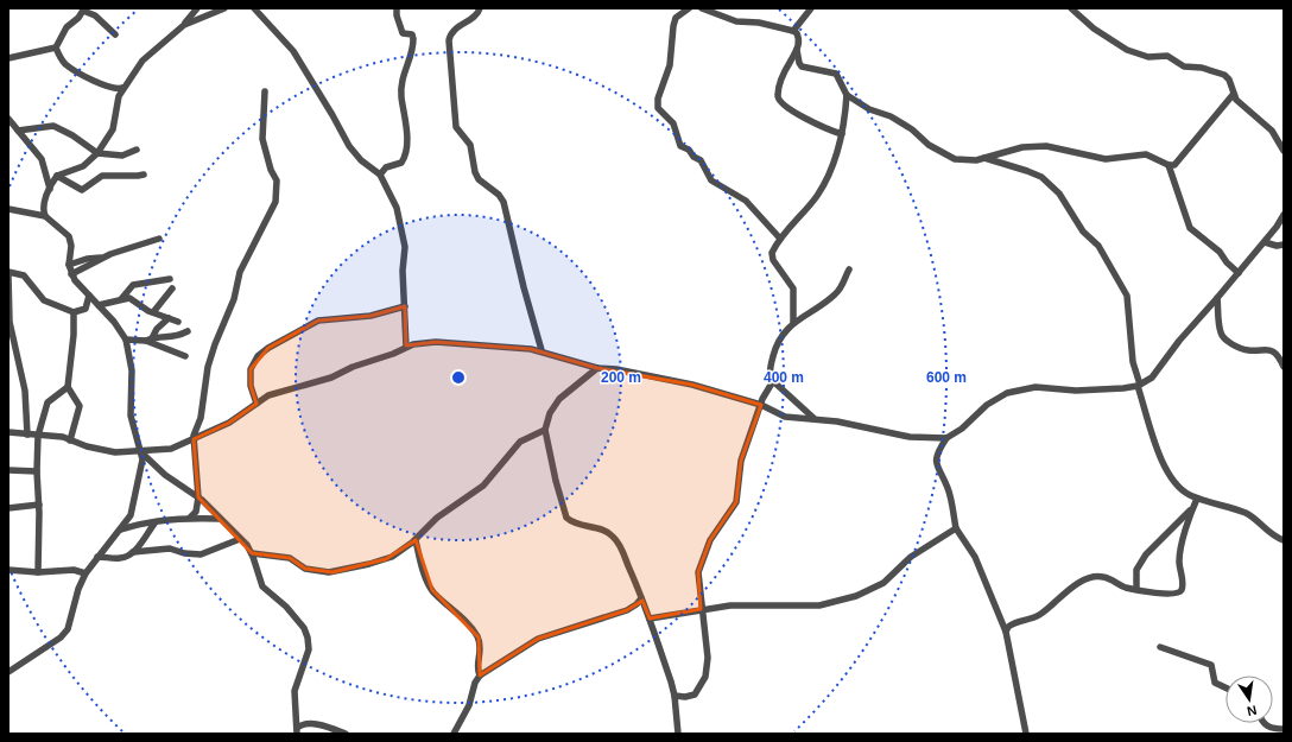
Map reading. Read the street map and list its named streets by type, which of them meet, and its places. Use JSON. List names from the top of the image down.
{
  "north": "bottom",
  "rings": ["200 m", "400 m", "600 m"]
}
